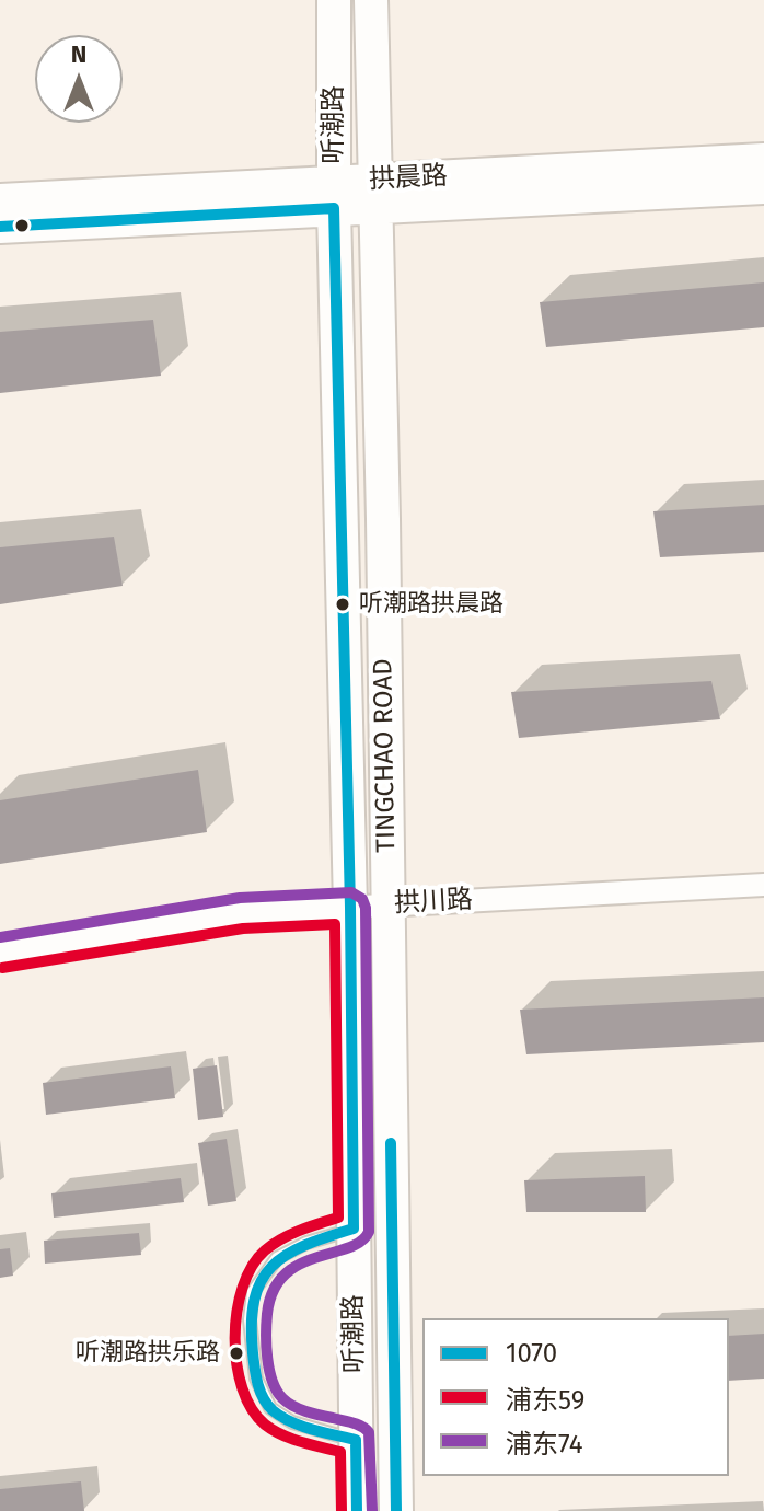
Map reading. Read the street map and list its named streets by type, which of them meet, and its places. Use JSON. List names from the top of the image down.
{
  "streets": {
    "main road": ["听潮路", "拱晨路", "TINGCHAO ROAD"],
    "street": ["拱川路"]
  },
  "crossings": [
    ["听潮路", "拱晨路"],
    ["听潮路", "拱川路"],
    ["拱晨路", "TINGCHAO ROAD"],
    ["TINGCHAO ROAD", "拱川路"]
  ],
  "places": ["听潮路拱晨路", "听潮路拱乐路"],
  "lines": ["transit line 1070", "transit line 浦东74", "transit line 浦东59"],
  "legend": ["1070", "浦东59", "浦东74"],
  "north": "top"
}
